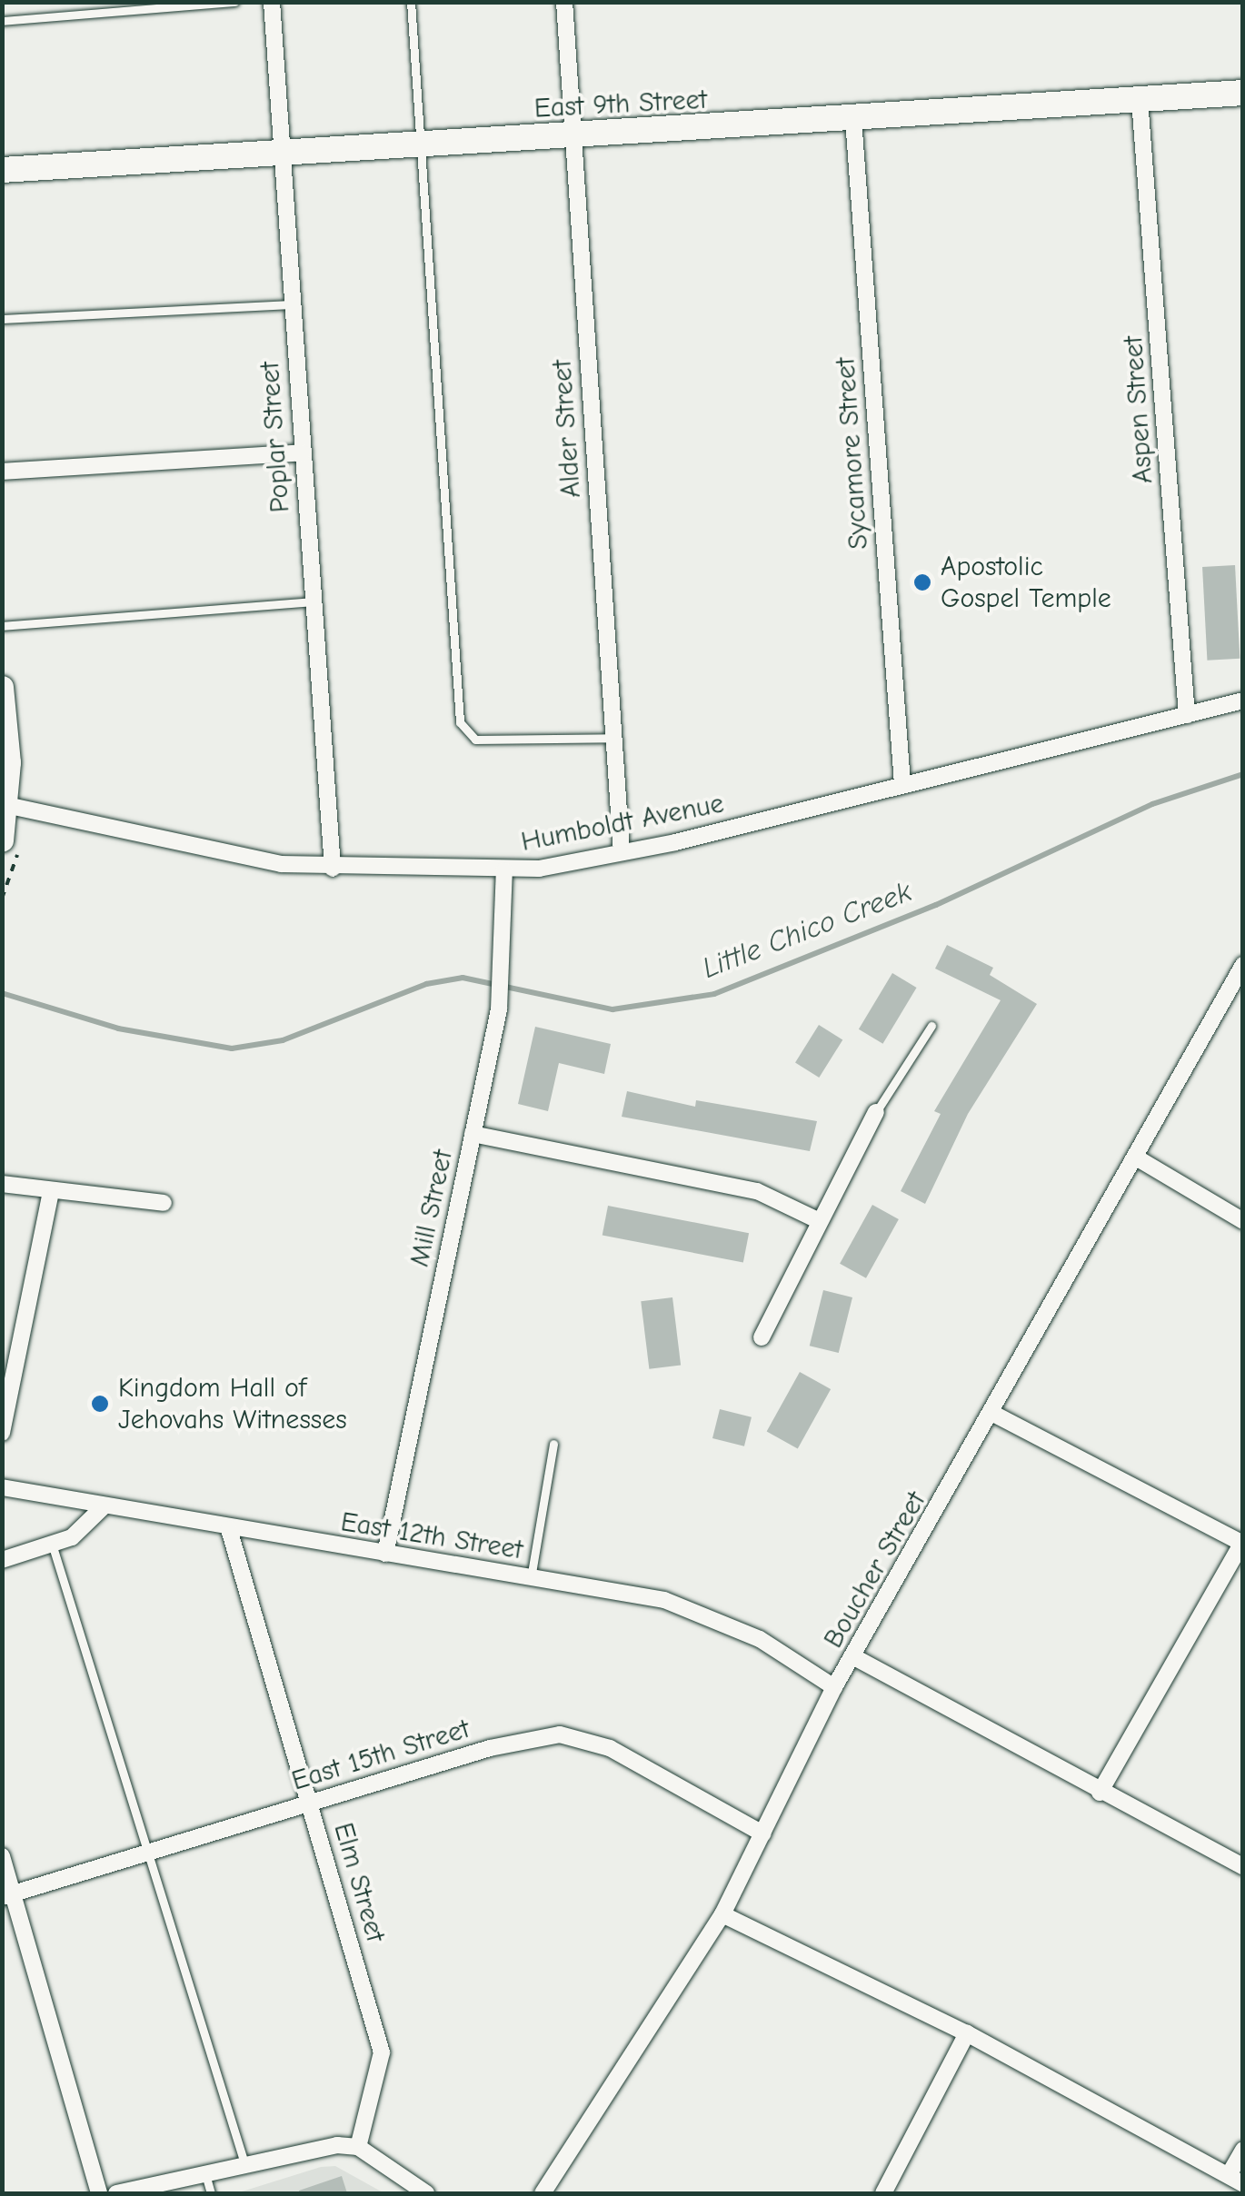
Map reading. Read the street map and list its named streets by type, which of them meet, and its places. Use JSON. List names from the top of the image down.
{
  "streets": {
    "main road": ["East 9th Street"],
    "street": [
      "Aspen Street",
      "Alder Street",
      "Poplar Street",
      "Sycamore Street",
      "Humboldt Avenue",
      "Mill Street",
      "East 12th Street",
      "Boucher Street",
      "East 15th Street",
      "Elm Street"
    ]
  },
  "crossings": [
    ["East 9th Street", "Aspen Street"],
    ["East 9th Street", "Alder Street"],
    ["East 9th Street", "Poplar Street"],
    ["East 9th Street", "Sycamore Street"],
    ["Aspen Street", "Humboldt Avenue"],
    ["Alder Street", "Humboldt Avenue"],
    ["Poplar Street", "Humboldt Avenue"],
    ["Sycamore Street", "Humboldt Avenue"],
    ["Humboldt Avenue", "Mill Street"],
    ["Mill Street", "East 12th Street"],
    ["East 12th Street", "Boucher Street"],
    ["East 12th Street", "Elm Street"],
    ["Boucher Street", "East 15th Street"],
    ["East 15th Street", "Elm Street"]
  ],
  "water": ["Little Chico Creek"],
  "places": ["Apostolic Gospel Temple", "Kingdom Hall of Jehovahs Witnesses"]
}
